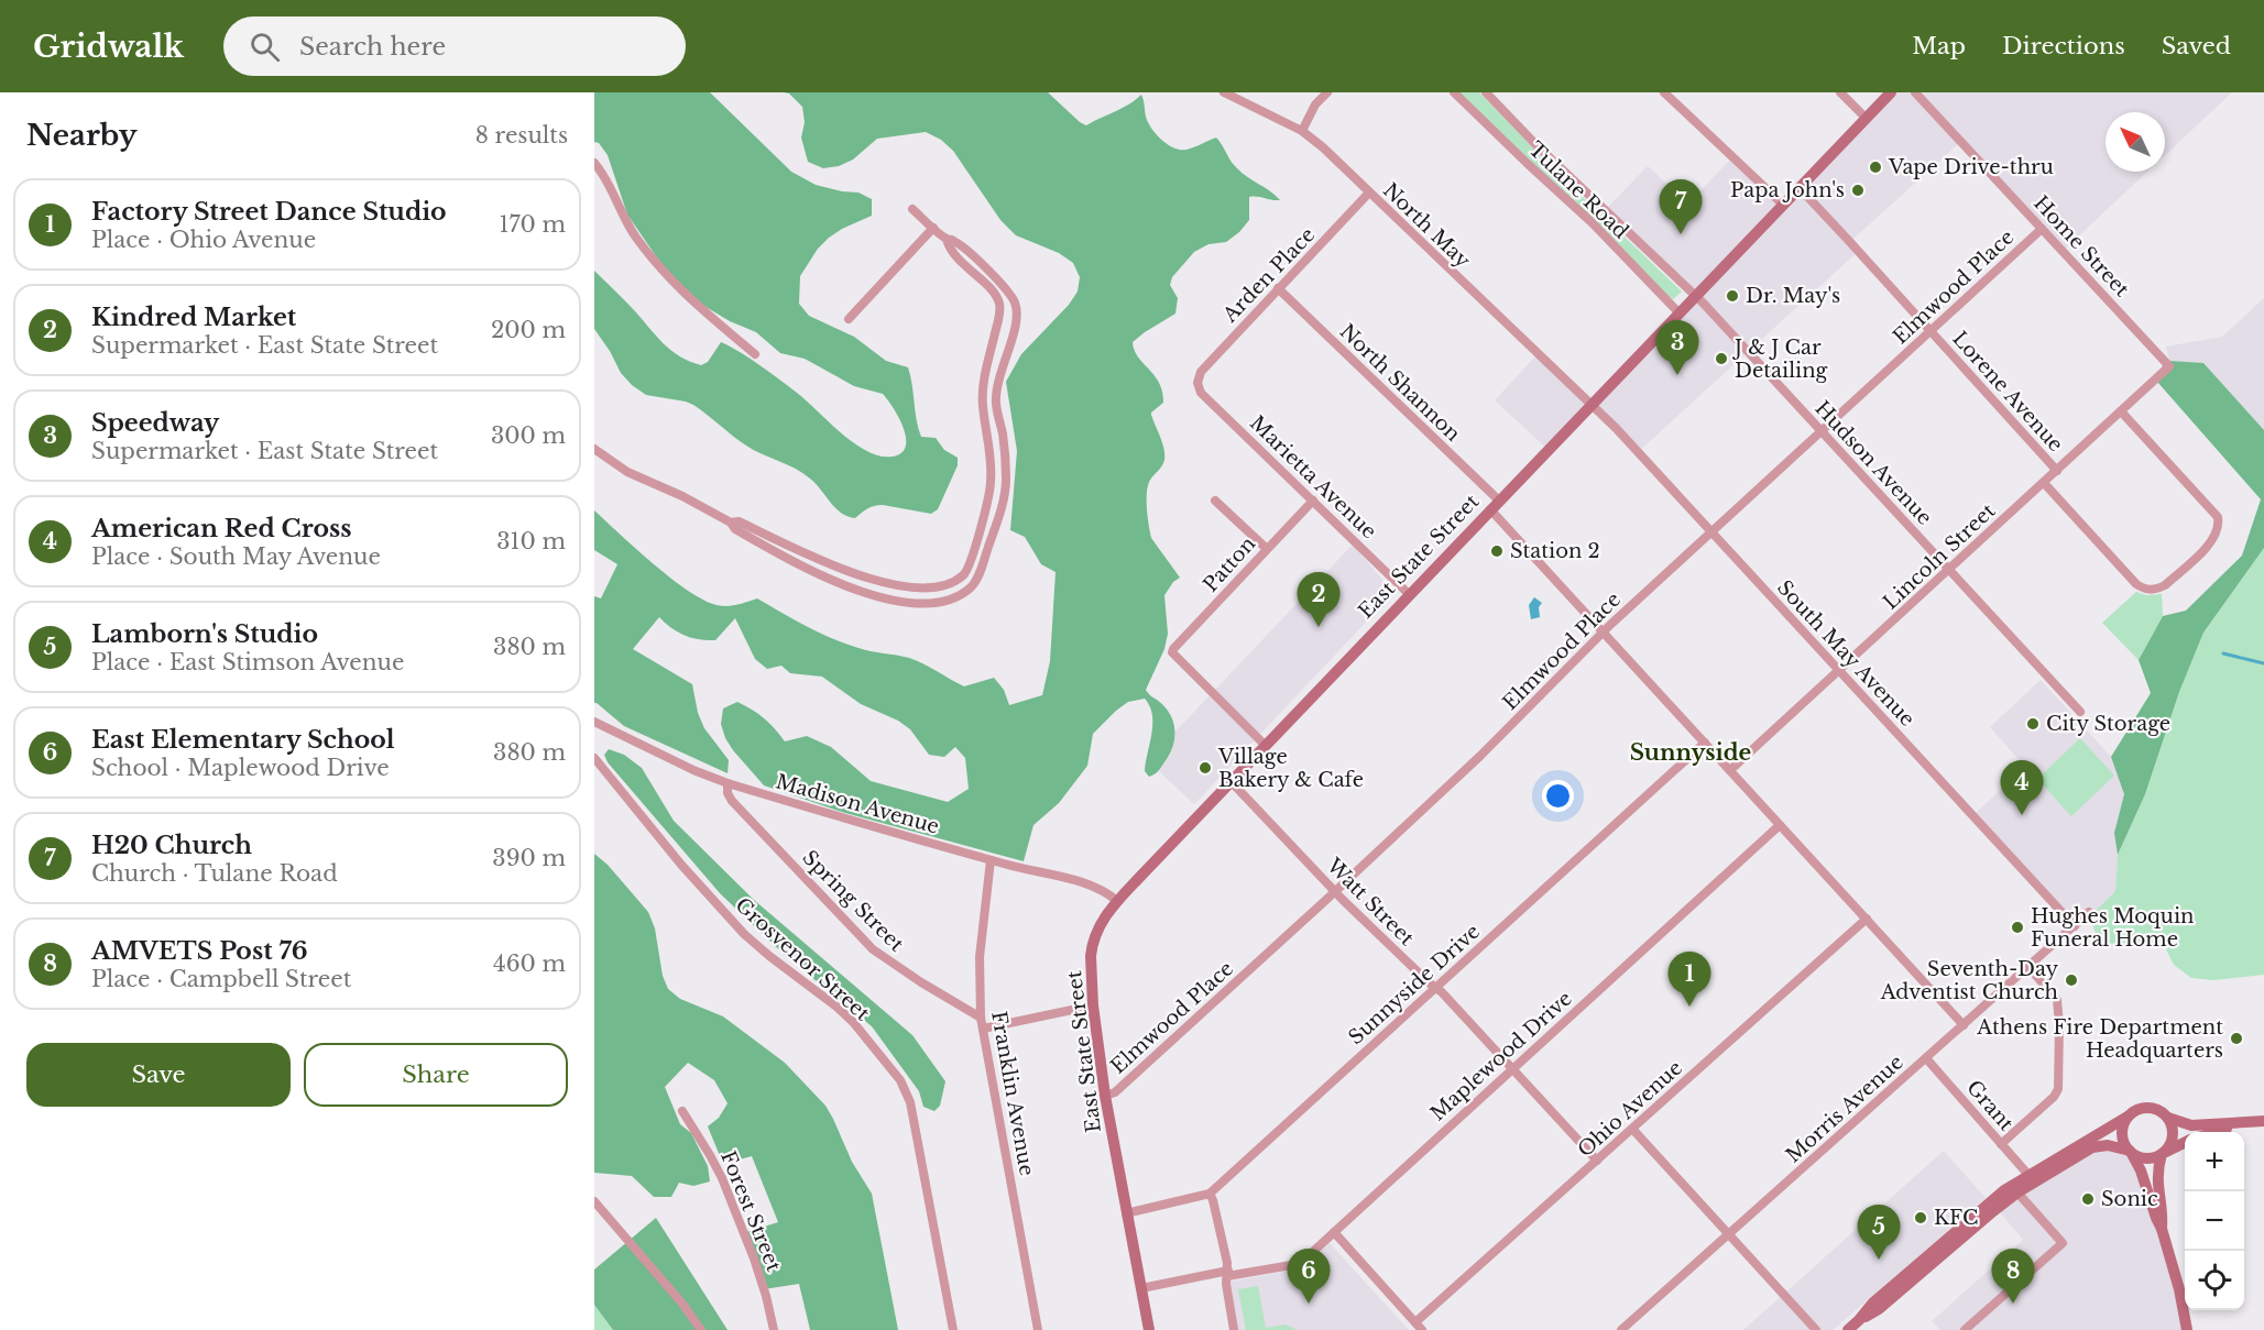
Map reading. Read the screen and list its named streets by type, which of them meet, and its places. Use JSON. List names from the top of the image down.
{
  "streets": {
    "main road": ["East State Street"],
    "street": [
      "Tulane Road",
      "North May",
      "Home Street",
      "Arden Place",
      "Elmwood Place",
      "North Shannon",
      "Lorene Avenue",
      "Hudson Avenue",
      "Marietta Avenue",
      "Lincoln Street",
      "Patton",
      "South May Avenue",
      "Madison Avenue",
      "Spring Street",
      "Watt Street",
      "Grosvenor Street",
      "Sunnyside Drive",
      "Maplewood Drive",
      "Franklin Avenue",
      "Grant",
      "Ohio Avenue",
      "Morris Avenue",
      "Forest Street"
    ]
  },
  "crossings": [
    ["Tulane Road", "Hudson Avenue"],
    ["Tulane Road", "East State Street"],
    ["North May", "Arden Place"],
    ["North May", "East State Street"],
    ["North May", "South May Avenue"],
    ["Home Street", "Elmwood Place"],
    ["Home Street", "Lincoln Street"],
    ["Arden Place", "North Shannon"],
    ["Arden Place", "Marietta Avenue"],
    ["Elmwood Place", "North Shannon"],
    ["Elmwood Place", "Lorene Avenue"],
    ["Elmwood Place", "Hudson Avenue"],
    ["Elmwood Place", "East State Street"],
    ["Elmwood Place", "South May Avenue"],
    ["Elmwood Place", "Watt Street"],
    ["North Shannon", "East State Street"],
    ["North Shannon", "Lincoln Street"],
    ["North Shannon", "Sunnyside Drive"],
    ["North Shannon", "Maplewood Drive"],
    ["North Shannon", "Ohio Avenue"],
    ["North Shannon", "Morris Avenue"],
    ["Lorene Avenue", "East State Street"],
    ["Lorene Avenue", "Lincoln Street"],
    ["Hudson Avenue", "East State Street"],
    ["Hudson Avenue", "Lincoln Street"],
    ["Marietta Avenue", "East State Street"],
    ["Marietta Avenue", "Patton"],
    ["East State Street", "Patton"],
    ["East State Street", "South May Avenue"],
    ["East State Street", "Madison Avenue"],
    ["East State Street", "Watt Street"],
    ["East State Street", "Sunnyside Drive"],
    ["East State Street", "Maplewood Drive"],
    ["Lincoln Street", "South May Avenue"],
    ["South May Avenue", "Morris Avenue"],
    ["Madison Avenue", "Spring Street"],
    ["Madison Avenue", "Franklin Avenue"],
    ["Spring Street", "Franklin Avenue"],
    ["Watt Street", "Sunnyside Drive"],
    ["Watt Street", "Maplewood Drive"],
    ["Watt Street", "Ohio Avenue"],
    ["Grant", "Morris Avenue"]
  ],
  "districts": ["Sunnyside"],
  "places": [
    "Vape Drive-thru",
    "Papa John's",
    "Dr. May's",
    "J & J Car Detailing",
    "Station 2",
    "City Storage",
    "Village Bakery & Cafe",
    "Hughes Moquin Funeral Home",
    "Seventh-Day Adventist Church",
    "Athens Fire Department Headquarters",
    "Sonic",
    "KFC"
  ],
  "north": "top left",
  "page": {
    "header": "Gridwalk",
    "search": "Search here",
    "nav": ["Map", "Directions", "Saved"],
    "heading": ["Nearby", "8 results"],
    "list": [
      {
        "mark": "1",
        "name": "Factory Street Dance Studio",
        "note": "Place · Ohio Avenue",
        "value": "170 m"
      },
      {
        "mark": "2",
        "name": "Kindred Market",
        "note": "Supermarket · East State Street",
        "value": "200 m"
      },
      {
        "mark": "3",
        "name": "Speedway",
        "note": "Supermarket · East State Street",
        "value": "300 m"
      },
      {
        "mark": "4",
        "name": "American Red Cross",
        "note": "Place · South May Avenue",
        "value": "310 m"
      },
      {
        "mark": "5",
        "name": "Lamborn's Studio",
        "note": "Place · East Stimson Avenue",
        "value": "380 m"
      },
      {
        "mark": "6",
        "name": "East Elementary School",
        "note": "School · Maplewood Drive",
        "value": "380 m"
      },
      {
        "mark": "7",
        "name": "H20 Church",
        "note": "Church · Tulane Road",
        "value": "390 m"
      },
      {
        "mark": "8",
        "name": "AMVETS Post 76",
        "note": "Place · Campbell Street",
        "value": "460 m"
      }
    ],
    "pins": [
      "7",
      "3",
      "2",
      "4",
      "1",
      "5",
      "6",
      "8"
    ],
    "buttons": ["Save", "Share"],
    "map_buttons": ["+", "−"]
  }
}
